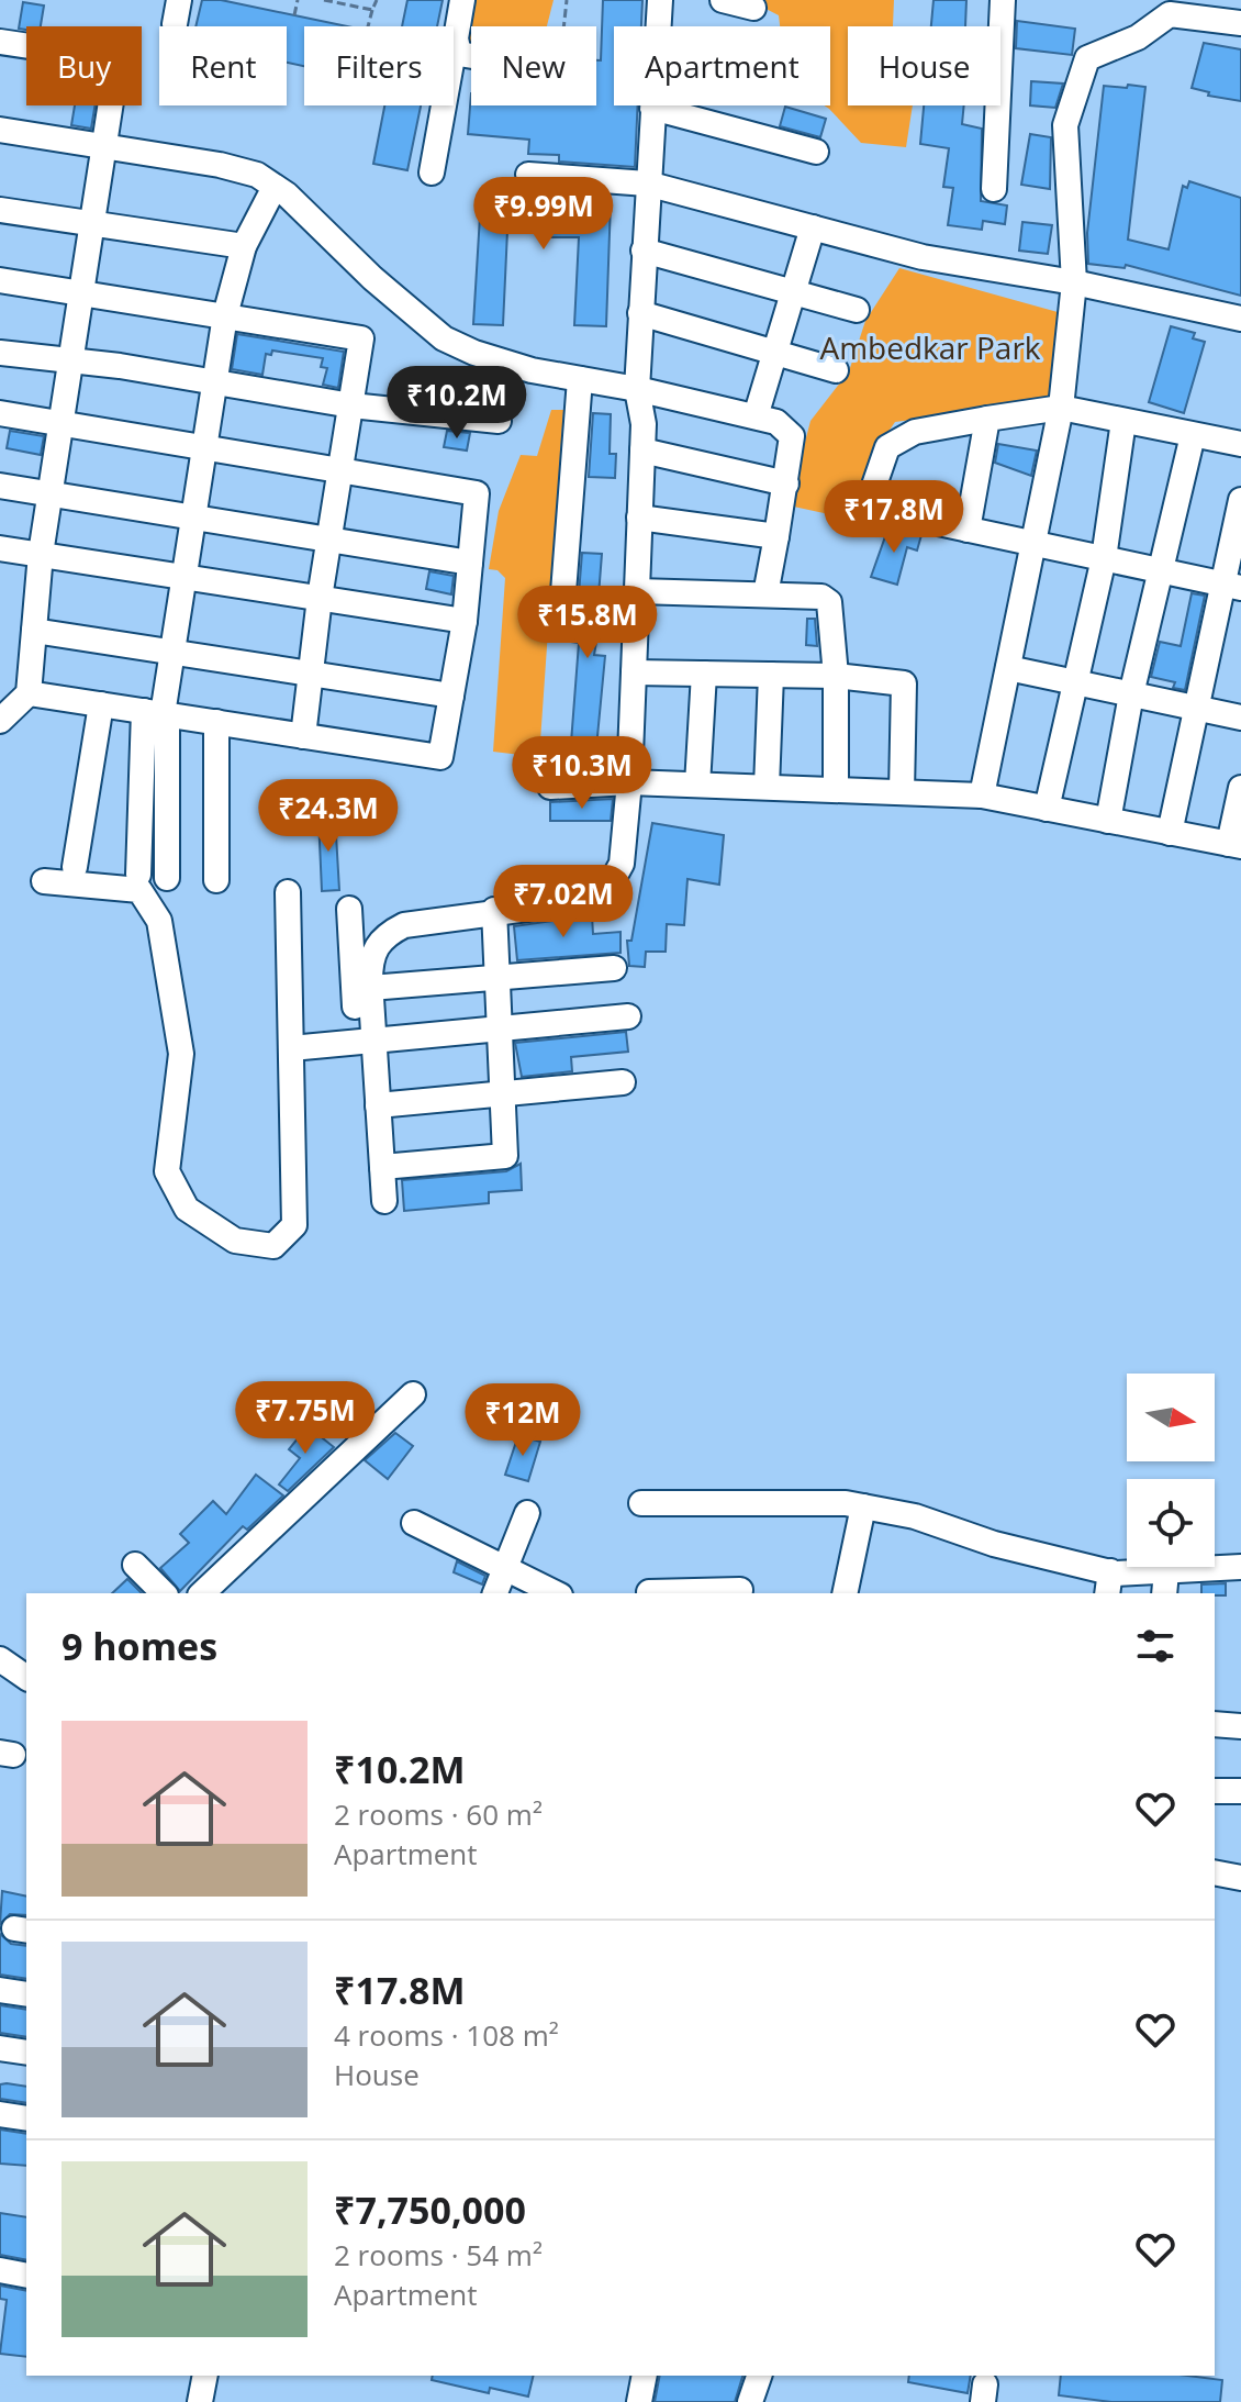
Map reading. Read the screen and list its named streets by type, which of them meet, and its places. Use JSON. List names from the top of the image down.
{
  "parks": ["Ambedkar Park"],
  "north": "right",
  "page": {
    "chip": [
      "Buy",
      "Rent",
      "Filters",
      "New",
      "Apartment",
      "House"
    ],
    "price": [
      "₹9.99M",
      "₹10.2M",
      "₹17.8M",
      "₹15.8M",
      "₹10.3M",
      "₹24.3M",
      "₹7.02M",
      "₹7.75M",
      "₹12M"
    ],
    "heading": "9 homes",
    "list": [
      {
        "name": "₹10.2M",
        "note": "2 rooms · 60 m² · Apartment"
      },
      {
        "name": "₹17.8M",
        "note": "4 rooms · 108 m² · House"
      },
      {
        "name": "₹7,750,000",
        "note": "2 rooms · 54 m² · Apartment"
      }
    ]
  }
}
